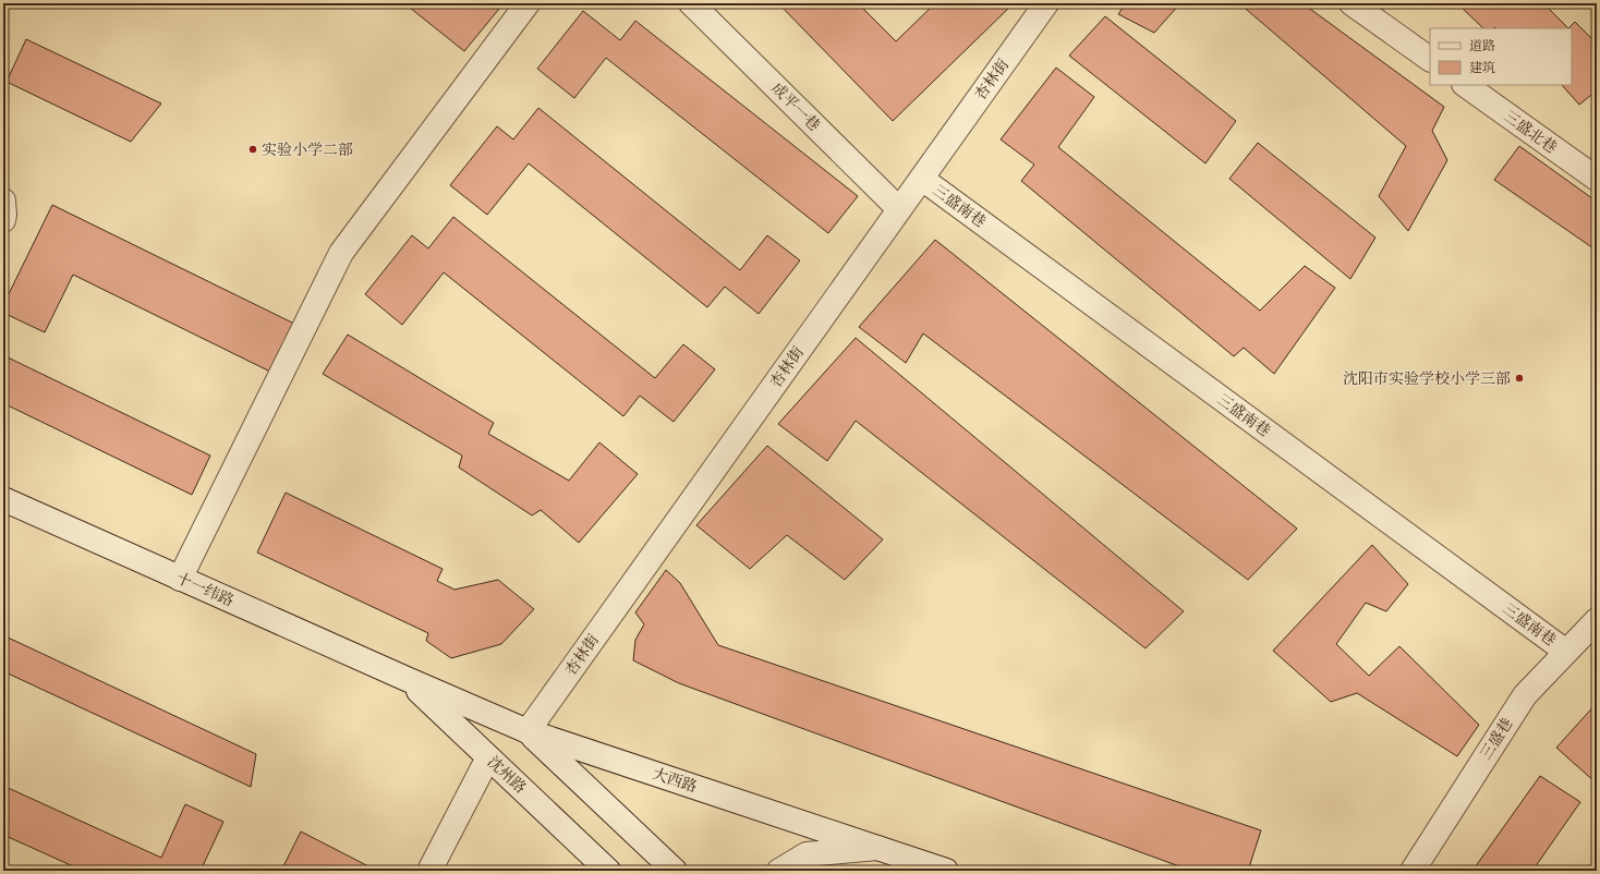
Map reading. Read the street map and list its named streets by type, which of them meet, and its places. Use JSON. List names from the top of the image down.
{
  "streets": {
    "street": [
      "杏林街",
      "成平一巷",
      "三盛北巷",
      "三盛南巷",
      "十一纬路",
      "三盛巷",
      "沈州路",
      "大西路"
    ]
  },
  "crossings": [
    ["杏林街", "成平一巷"],
    ["杏林街", "三盛南巷"],
    ["杏林街", "大西路"],
    ["三盛南巷", "三盛巷"],
    ["十一纬路", "沈州路"],
    ["十一纬路", "大西路"],
    ["沈州路", "大西路"]
  ],
  "places": ["实验小学二部", "沈阳市实验学校小学三部"],
  "legend": ["道路", "建筑"]
}
